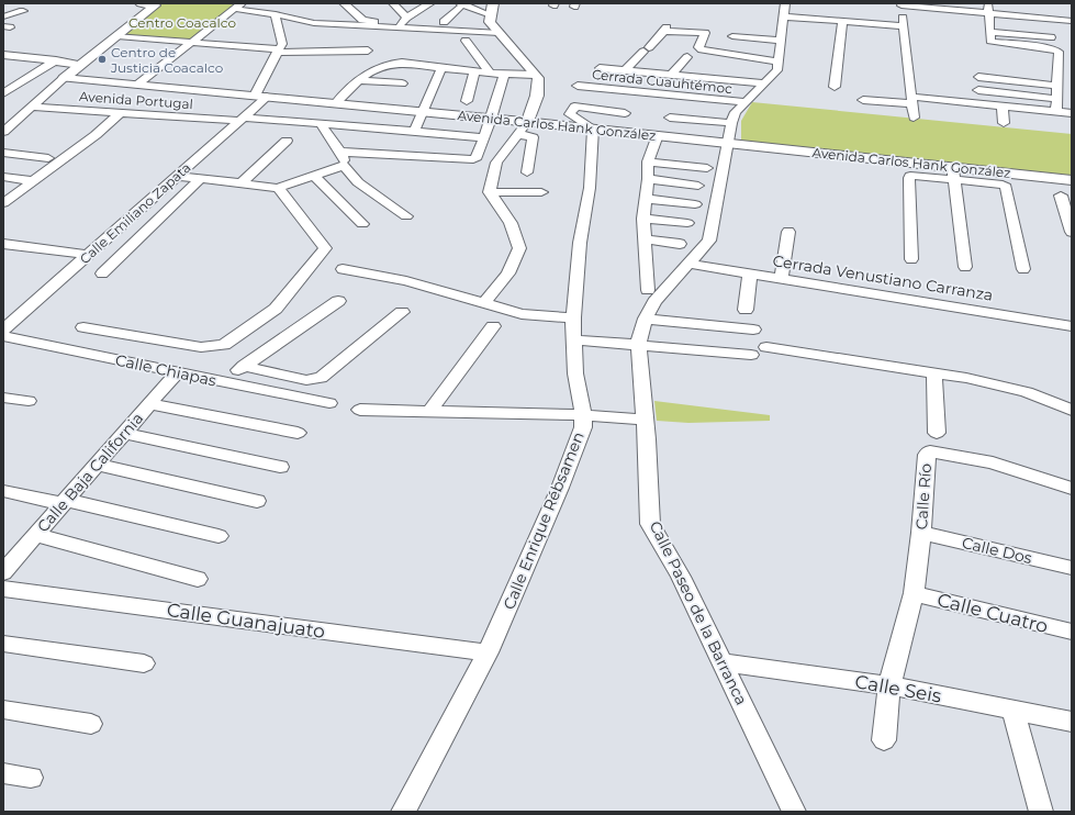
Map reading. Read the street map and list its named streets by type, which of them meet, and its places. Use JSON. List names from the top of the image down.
{
  "streets": {
    "main road": ["Avenida Carlos Hank González"],
    "street": [
      "Cerrada Cuauhtémoc",
      "Avenida Portugal",
      "Calle Emiliano Zapata",
      "Cerrada Venustiano Carranza",
      "Calle Chiapas",
      "Calle Baja California",
      "Calle Río",
      "Calle Enrique Rébsamen",
      "Calle Dos",
      "Calle Paseo de la Barranca",
      "Calle Cuatro",
      "Calle Guanajuato",
      "Calle Seis"
    ]
  },
  "crossings": [
    ["Avenida Portugal", "Calle Emiliano Zapata"],
    ["Avenida Carlos Hank González", "Calle Emiliano Zapata"],
    ["Avenida Carlos Hank González", "Calle Enrique Rébsamen"],
    ["Avenida Carlos Hank González", "Calle Paseo de la Barranca"],
    ["Cerrada Venustiano Carranza", "Calle Paseo de la Barranca"],
    ["Calle Chiapas", "Calle Baja California"],
    ["Calle Río", "Calle Dos"],
    ["Calle Río", "Calle Cuatro"],
    ["Calle Río", "Calle Seis"],
    ["Calle Enrique Rébsamen", "Calle Guanajuato"],
    ["Calle Paseo de la Barranca", "Calle Seis"]
  ],
  "parks": ["Centro Coacalco"],
  "places": ["Centro de Justicia Coacalco"]
}
